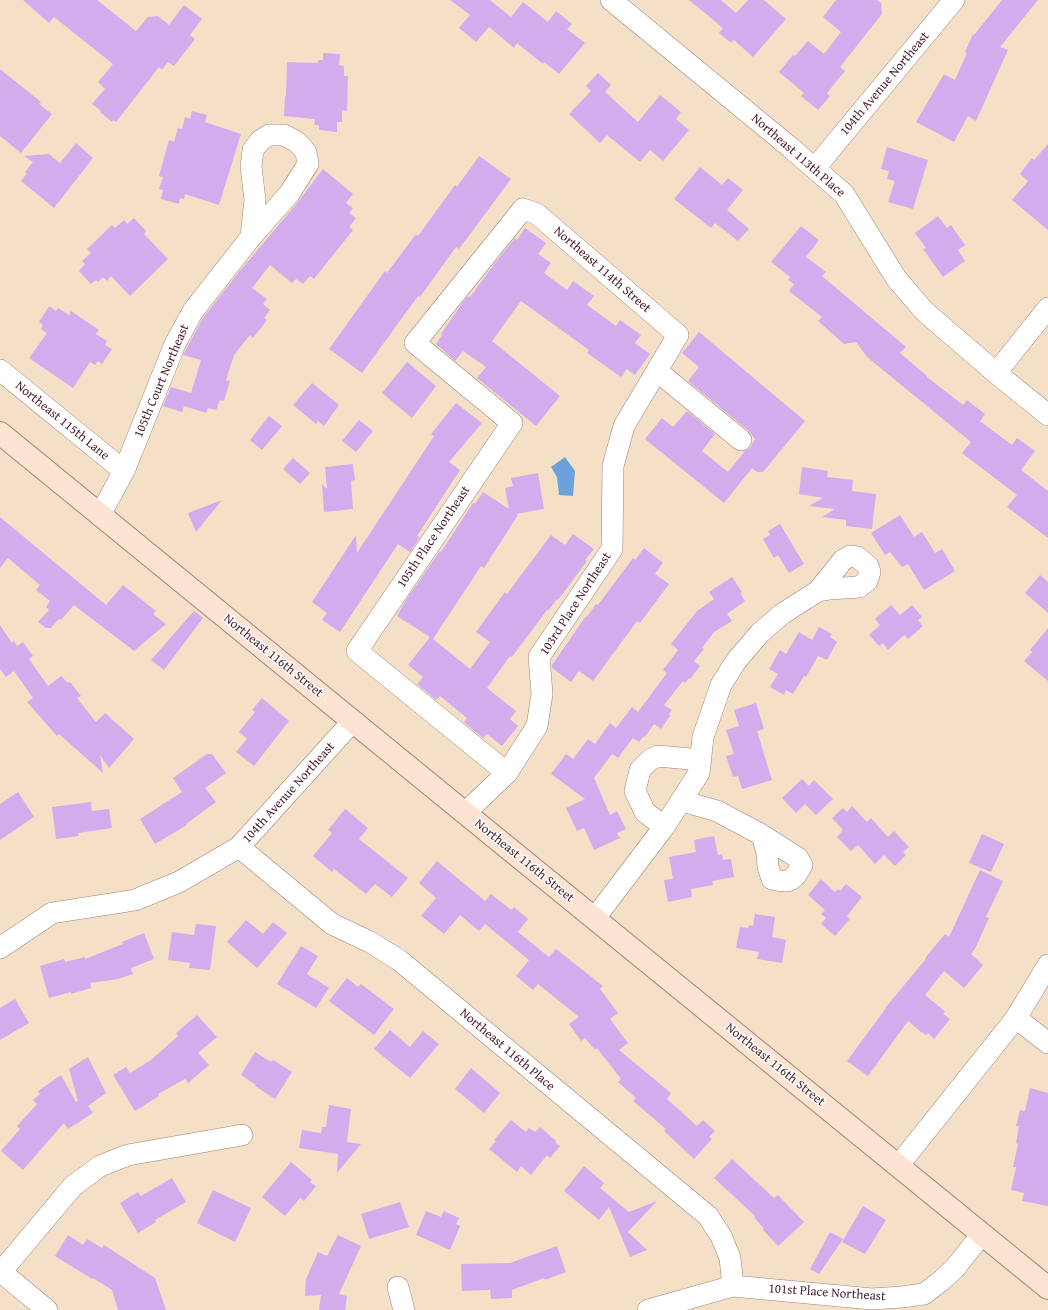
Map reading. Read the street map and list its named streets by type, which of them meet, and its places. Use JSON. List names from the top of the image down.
{
  "streets": {
    "street": [
      "104th Avenue Northeast",
      "Northeast 113th Place",
      "Northeast 114th Street",
      "105th Court Northeast",
      "Northeast 115th Lane",
      "105th Place Northeast",
      "103rd Place Northeast",
      "Northeast 116th Street",
      "Northeast 116th Place",
      "101st Place Northeast"
    ]
  },
  "crossings": [
    ["104th Avenue Northeast", "Northeast 113th Place"],
    ["104th Avenue Northeast", "Northeast 116th Street"],
    ["104th Avenue Northeast", "Northeast 116th Place"],
    ["Northeast 114th Street", "105th Place Northeast"],
    ["Northeast 114th Street", "103rd Place Northeast"],
    ["105th Court Northeast", "Northeast 115th Lane"],
    ["105th Court Northeast", "Northeast 116th Street"],
    ["105th Place Northeast", "103rd Place Northeast"],
    ["103rd Place Northeast", "Northeast 116th Street"],
    ["Northeast 116th Street", "101st Place Northeast"],
    ["Northeast 116th Place", "101st Place Northeast"]
  ]
}
